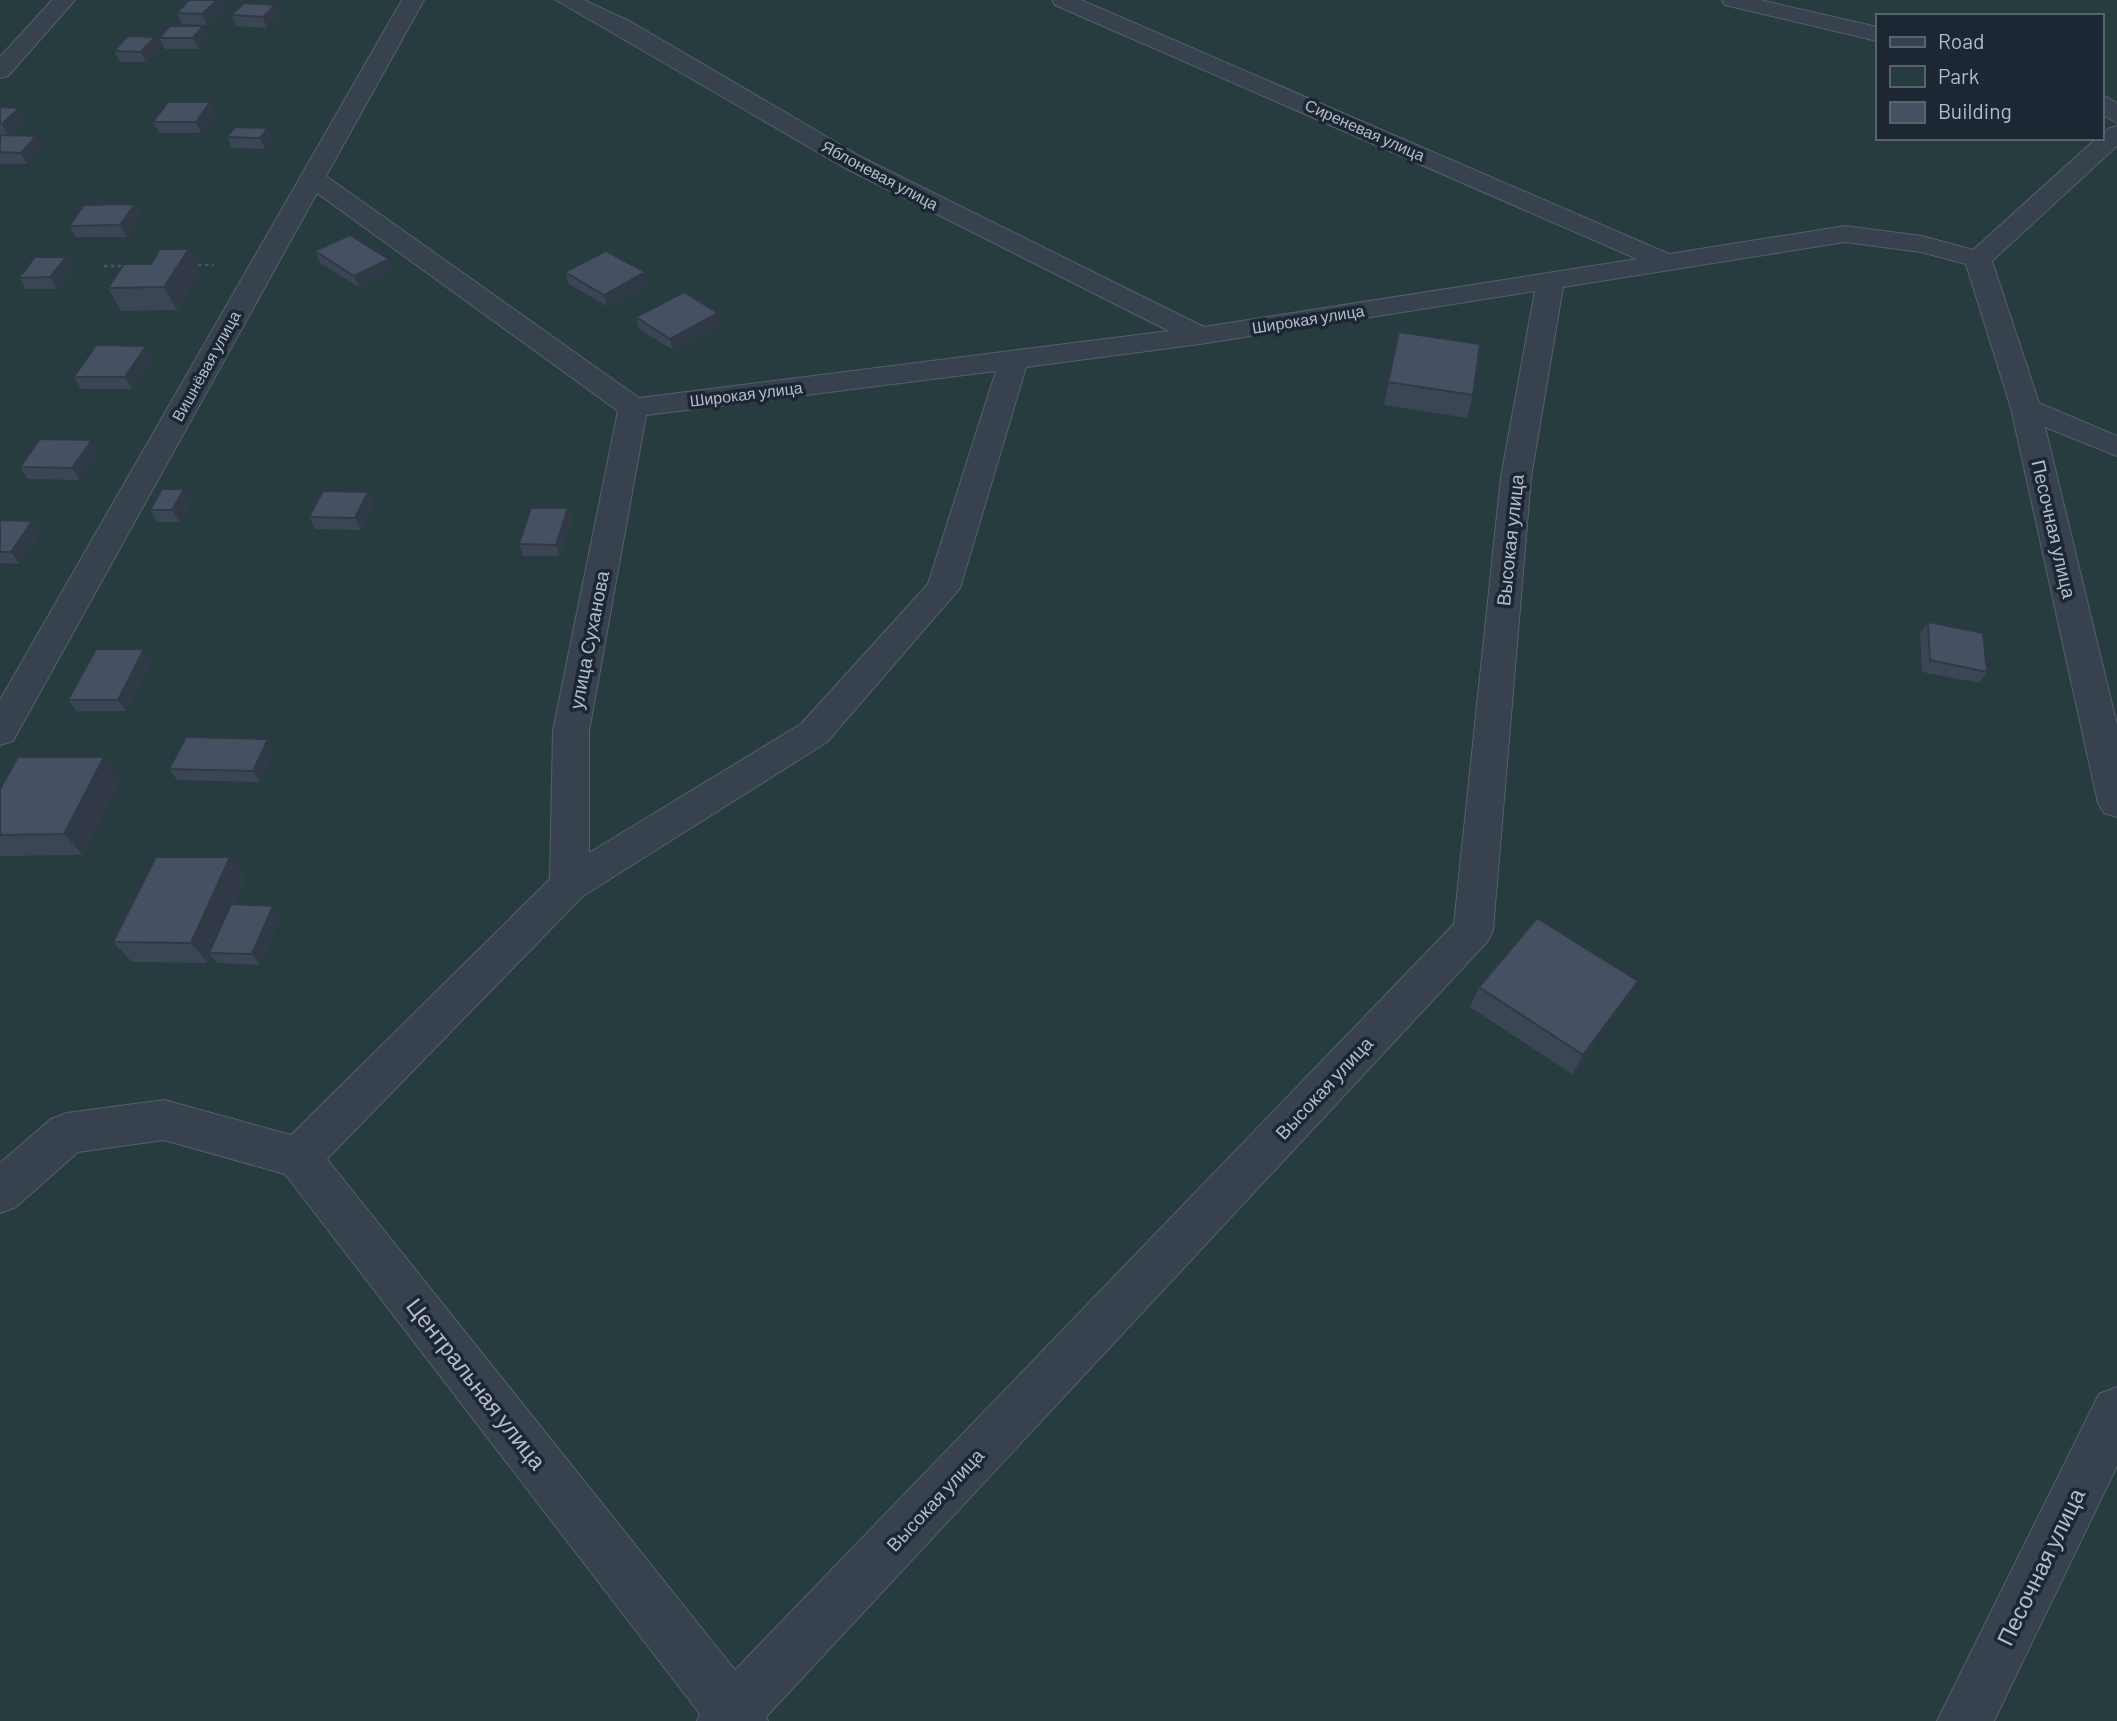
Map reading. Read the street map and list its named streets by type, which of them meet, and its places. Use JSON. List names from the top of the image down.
{
  "streets": {
    "lane": [
      "Сиреневая улица",
      "Яблоневая улица",
      "Широкая улица",
      "Вишнёвая улица",
      "Песочная улица",
      "Высокая улица",
      "улица Суханова",
      "Центральная улица"
    ]
  },
  "crossings": [
    ["Сиреневая улица", "Широкая улица"],
    ["Яблоневая улица", "Широкая улица"],
    ["Широкая улица", "Песочная улица"],
    ["Широкая улица", "Высокая улица"],
    ["Широкая улица", "улица Суханова"],
    ["Высокая улица", "Центральная улица"]
  ],
  "legend": ["Road", "Park", "Building"]
}
